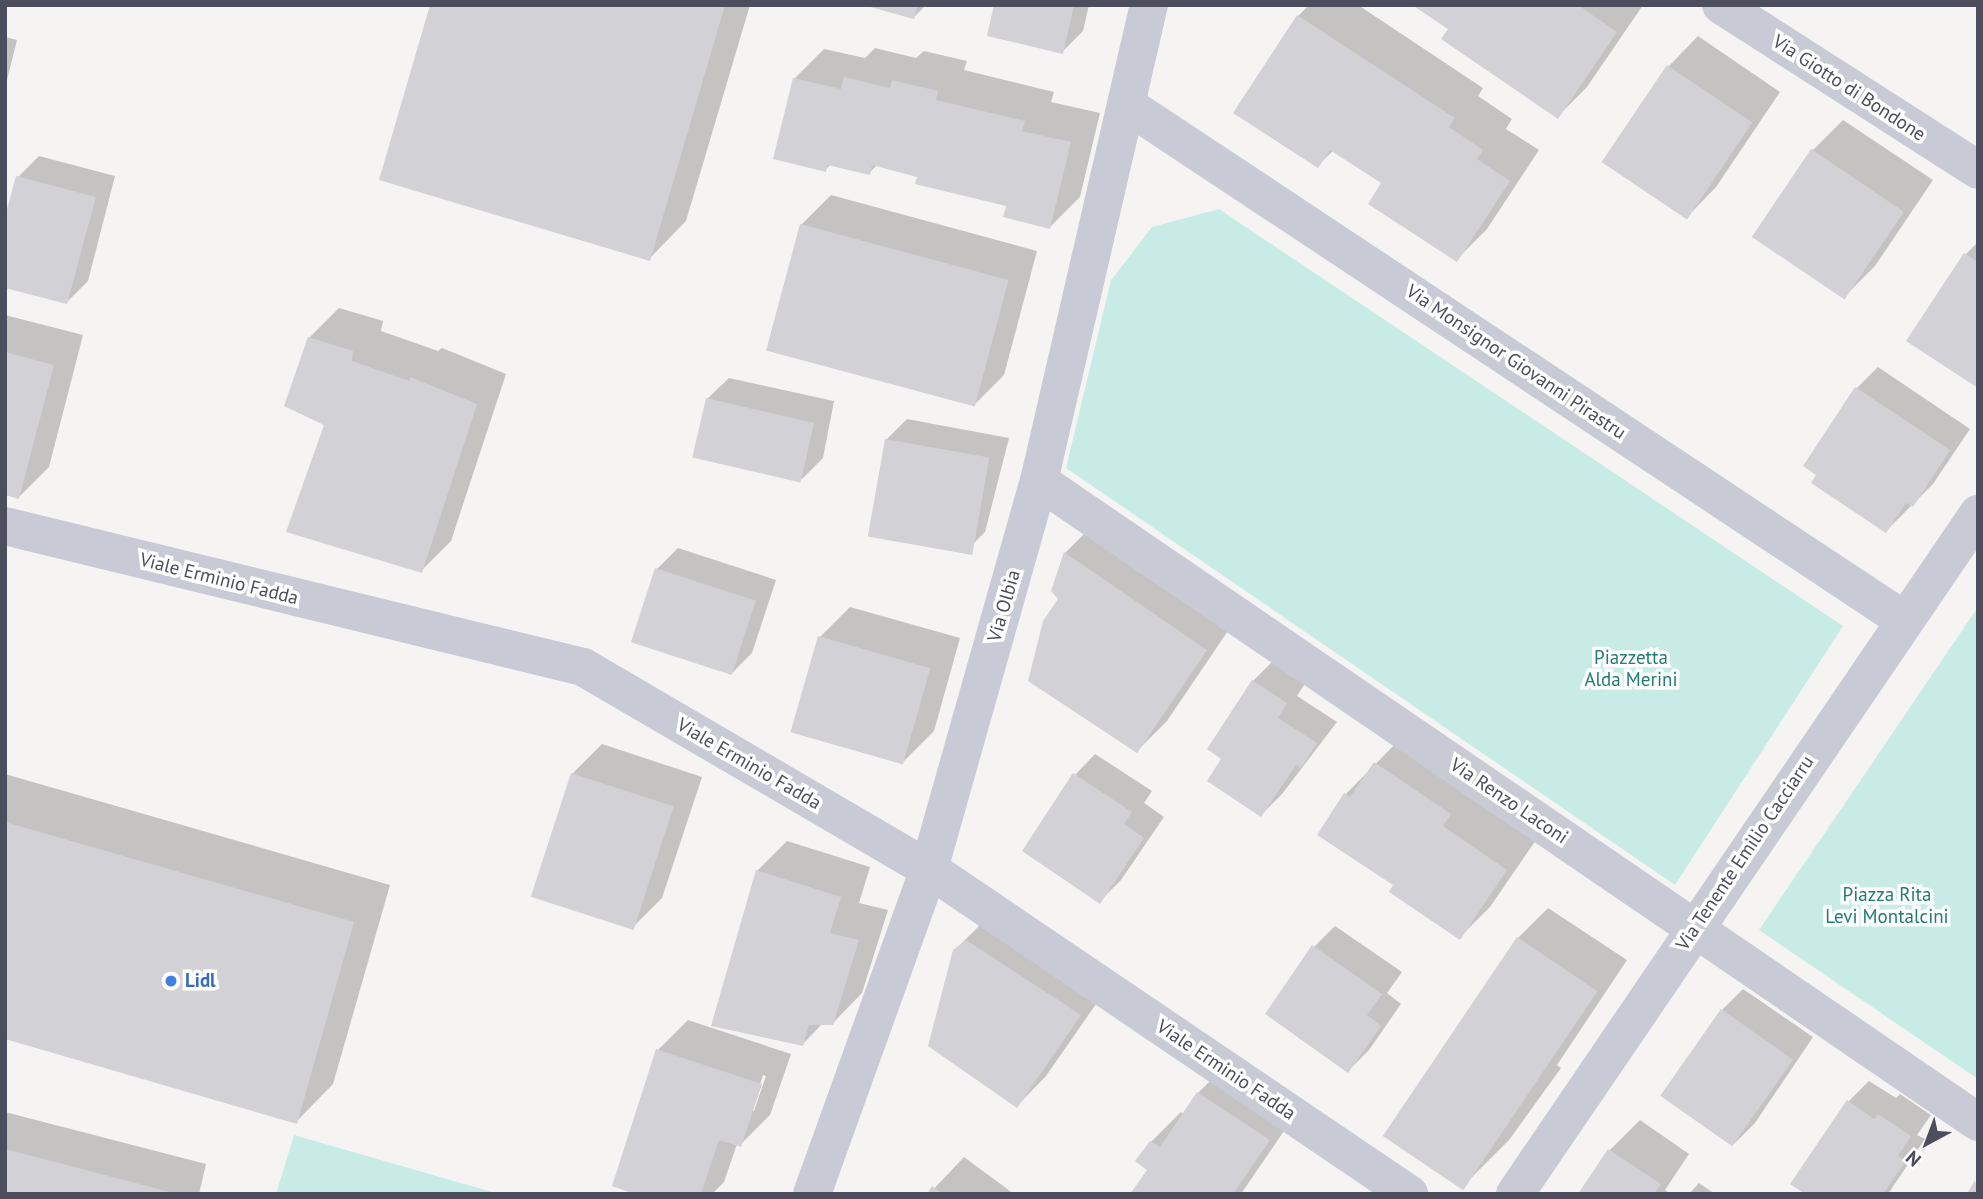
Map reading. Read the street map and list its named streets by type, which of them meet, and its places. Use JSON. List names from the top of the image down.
{
  "streets": {
    "street": [
      "Via Giotto di Bondone",
      "Via Monsignor Giovanni Pirastru",
      "Viale Erminio Fadda",
      "Via Olbia",
      "Via Renzo Laconi",
      "Via Tenente Emilio Cacciarru"
    ]
  },
  "crossings": [
    ["Via Monsignor Giovanni Pirastru", "Via Olbia"],
    ["Via Monsignor Giovanni Pirastru", "Via Tenente Emilio Cacciarru"],
    ["Viale Erminio Fadda", "Via Olbia"],
    ["Via Olbia", "Via Renzo Laconi"],
    ["Via Renzo Laconi", "Via Tenente Emilio Cacciarru"]
  ],
  "parks": ["Piazzetta Alda Merini", "Piazza Rita Levi Montalcini"],
  "places": ["Lidl"],
  "north": "bottom left"
}
